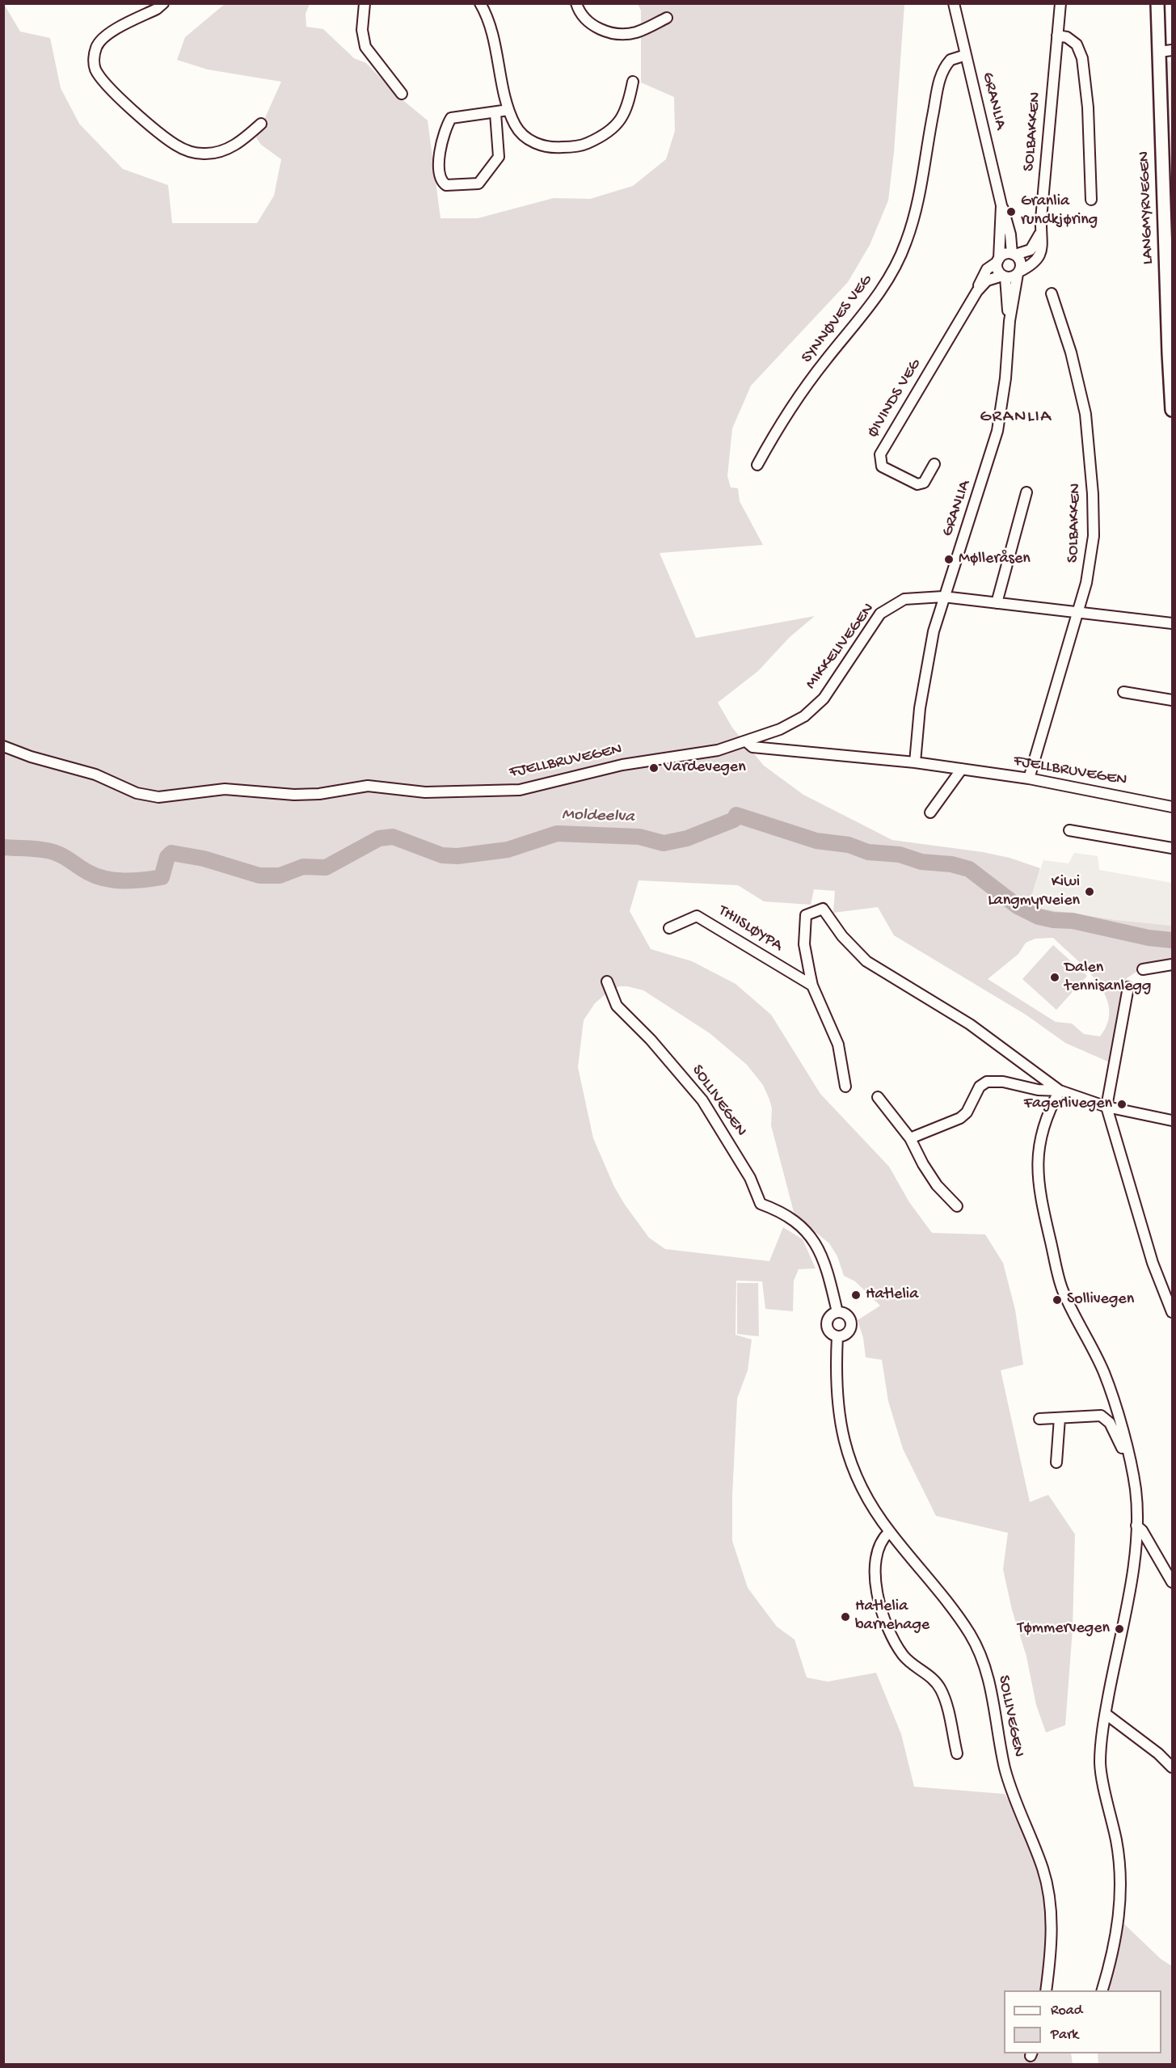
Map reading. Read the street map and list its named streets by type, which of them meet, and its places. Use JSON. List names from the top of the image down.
{
  "streets": {
    "main road": ["LANGMYRVEGEN"],
    "street": [
      "GRANLIA",
      "SOLBAKKEN",
      "SYNNØVES VEG",
      "ØIVINDS VEG",
      "MIKKELIVEGEN",
      "FJELLBRUVEGEN",
      "THIISLØYPA",
      "SOLLIVEGEN"
    ]
  },
  "crossings": [
    ["GRANLIA", "SOLBAKKEN"],
    ["GRANLIA", "SYNNØVES VEG"],
    ["GRANLIA", "ØIVINDS VEG"],
    ["GRANLIA", "MIKKELIVEGEN"],
    ["GRANLIA", "FJELLBRUVEGEN"],
    ["SOLBAKKEN", "ØIVINDS VEG"],
    ["SOLBAKKEN", "MIKKELIVEGEN"],
    ["SOLBAKKEN", "FJELLBRUVEGEN"],
    ["MIKKELIVEGEN", "FJELLBRUVEGEN"]
  ],
  "districts": ["GRANLIA"],
  "water": ["Moldeelva"],
  "places": [
    "Granlia rundkjøring",
    "Mølleråsen",
    "Vardevegen",
    "Kiwi Langmyrveien",
    "Dalen tennisanlegg",
    "Fagerlivegen",
    "Hatlelia",
    "Sollivegen",
    "Hatlelia barnehage",
    "Tømmervegen"
  ],
  "legend": ["Road", "Park"]
}
